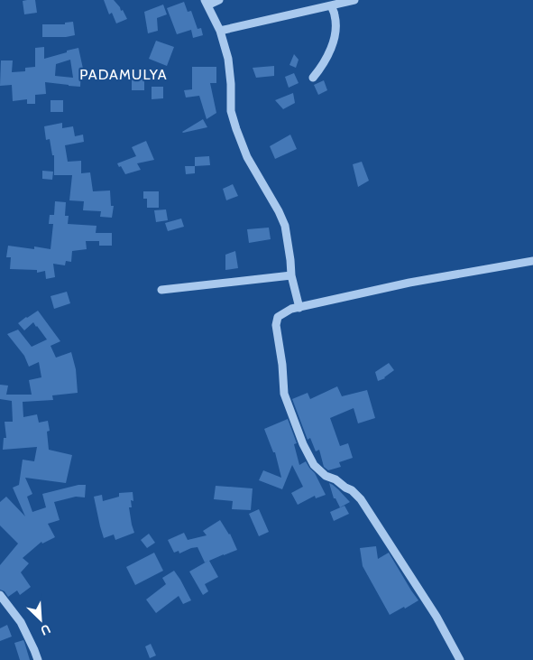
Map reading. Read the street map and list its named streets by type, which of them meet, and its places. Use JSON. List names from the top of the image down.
{
  "districts": ["PADAMULYA"],
  "north": "bottom right"
}
